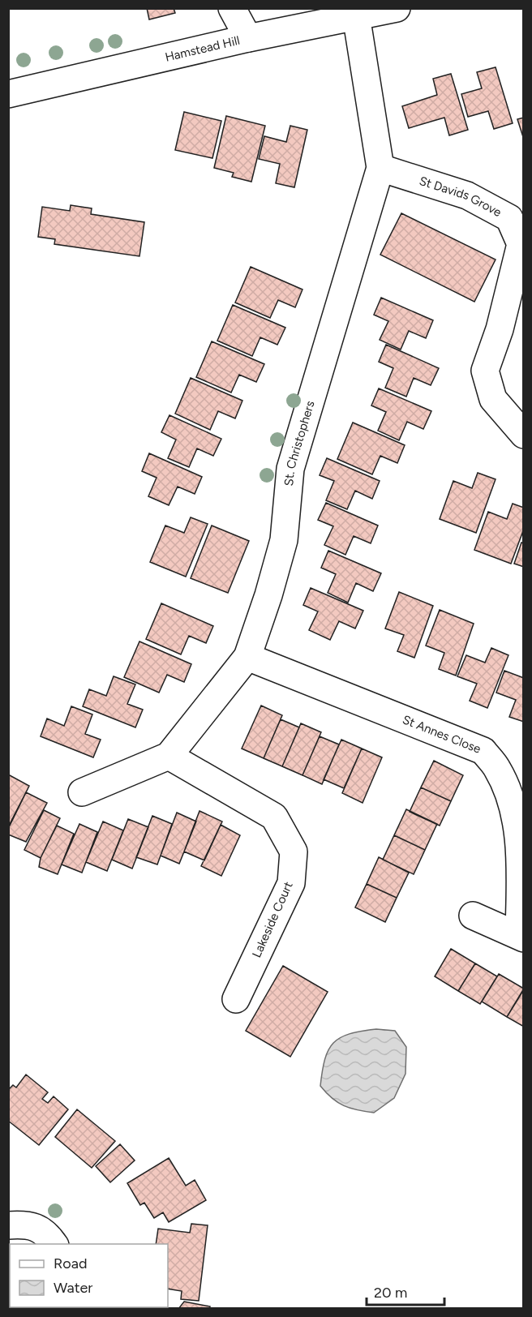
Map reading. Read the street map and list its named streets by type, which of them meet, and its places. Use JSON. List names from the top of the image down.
{
  "streets": {
    "street": [
      "Hamstead Hill",
      "St Davids Grove",
      "St. Christophers",
      "St Annes Close",
      "Lakeside Court"
    ]
  },
  "crossings": [
    ["Hamstead Hill", "St. Christophers"],
    ["St Davids Grove", "St. Christophers"],
    ["St. Christophers", "St Annes Close"],
    ["St. Christophers", "Lakeside Court"]
  ],
  "legend": ["Road", "Water"],
  "scale_bar": "20 m"
}
